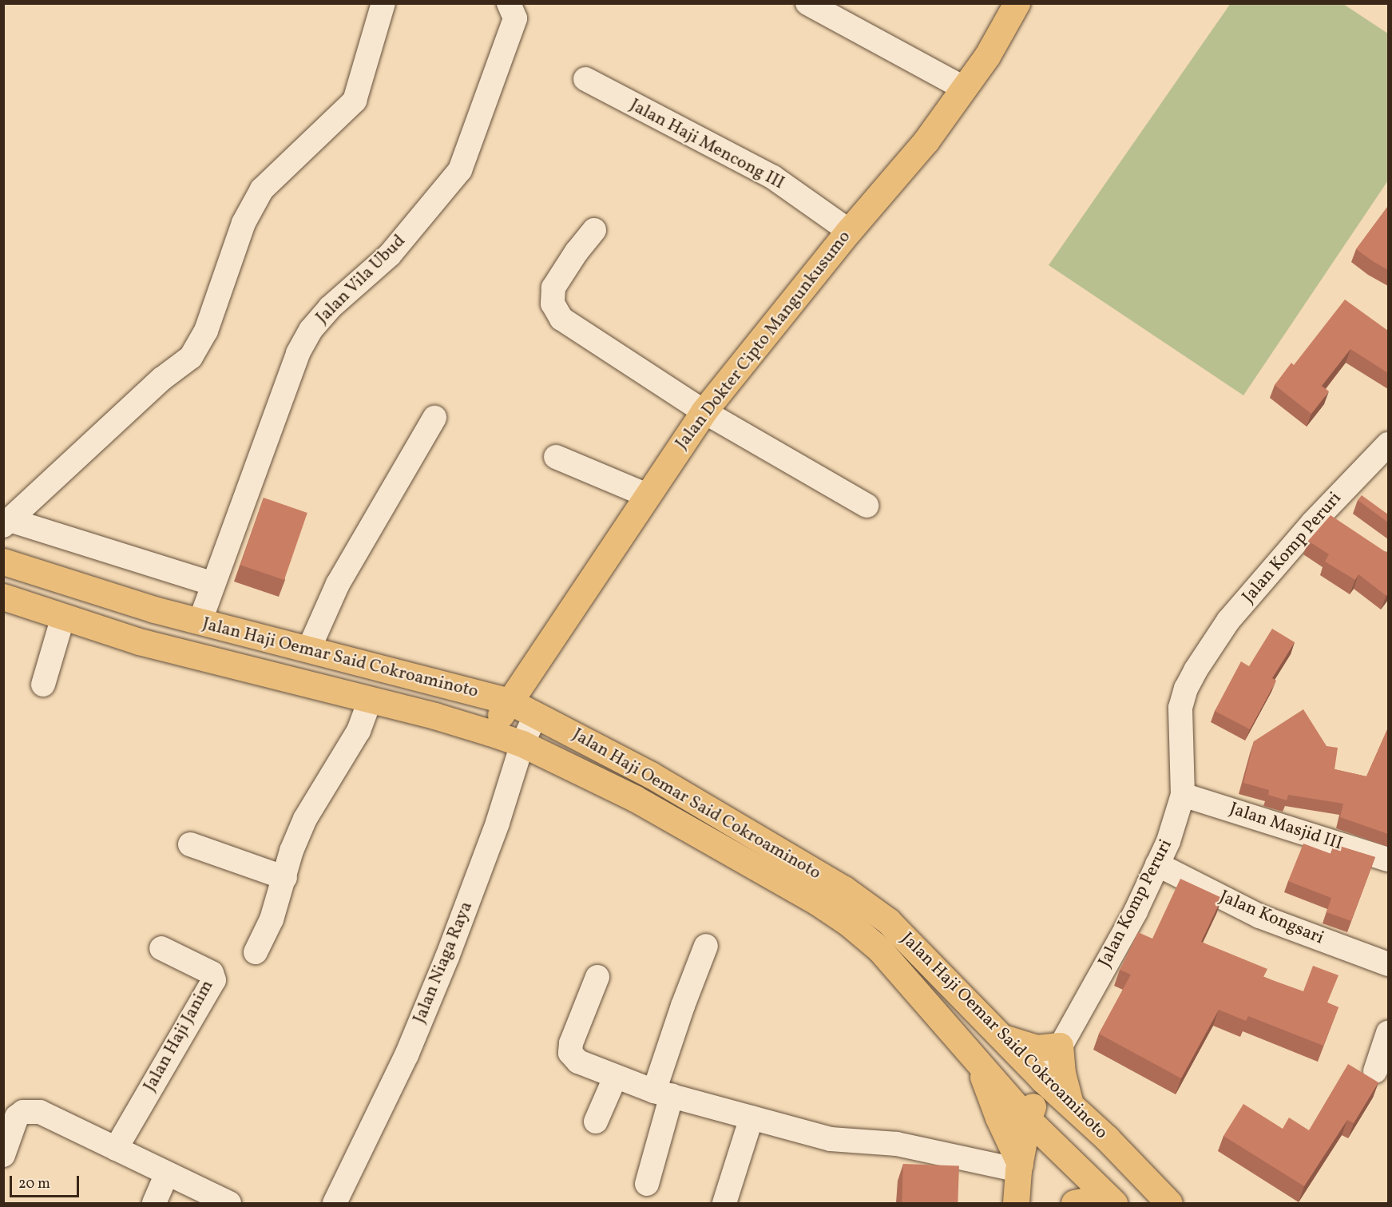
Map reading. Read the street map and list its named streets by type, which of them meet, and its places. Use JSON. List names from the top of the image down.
{
  "streets": {
    "main road": ["Jalan Dokter Cipto Mangunkusumo", "Jalan Haji Oemar Said Cokroaminoto"],
    "street": [
      "Jalan Haji Mencong III",
      "Jalan Vila Ubud",
      "Jalan Komp Peruri",
      "Jalan Masjid III",
      "Jalan Kongsari",
      "Jalan Niaga Raya",
      "Jalan Haji Janim"
    ]
  },
  "crossings": [
    ["Jalan Haji Mencong III", "Jalan Dokter Cipto Mangunkusumo"],
    ["Jalan Vila Ubud", "Jalan Haji Oemar Said Cokroaminoto"],
    ["Jalan Dokter Cipto Mangunkusumo", "Jalan Haji Oemar Said Cokroaminoto"],
    ["Jalan Komp Peruri", "Jalan Haji Oemar Said Cokroaminoto"],
    ["Jalan Komp Peruri", "Jalan Masjid III"],
    ["Jalan Komp Peruri", "Jalan Kongsari"],
    ["Jalan Haji Oemar Said Cokroaminoto", "Jalan Niaga Raya"]
  ],
  "scale_bar": "20 m"
}
